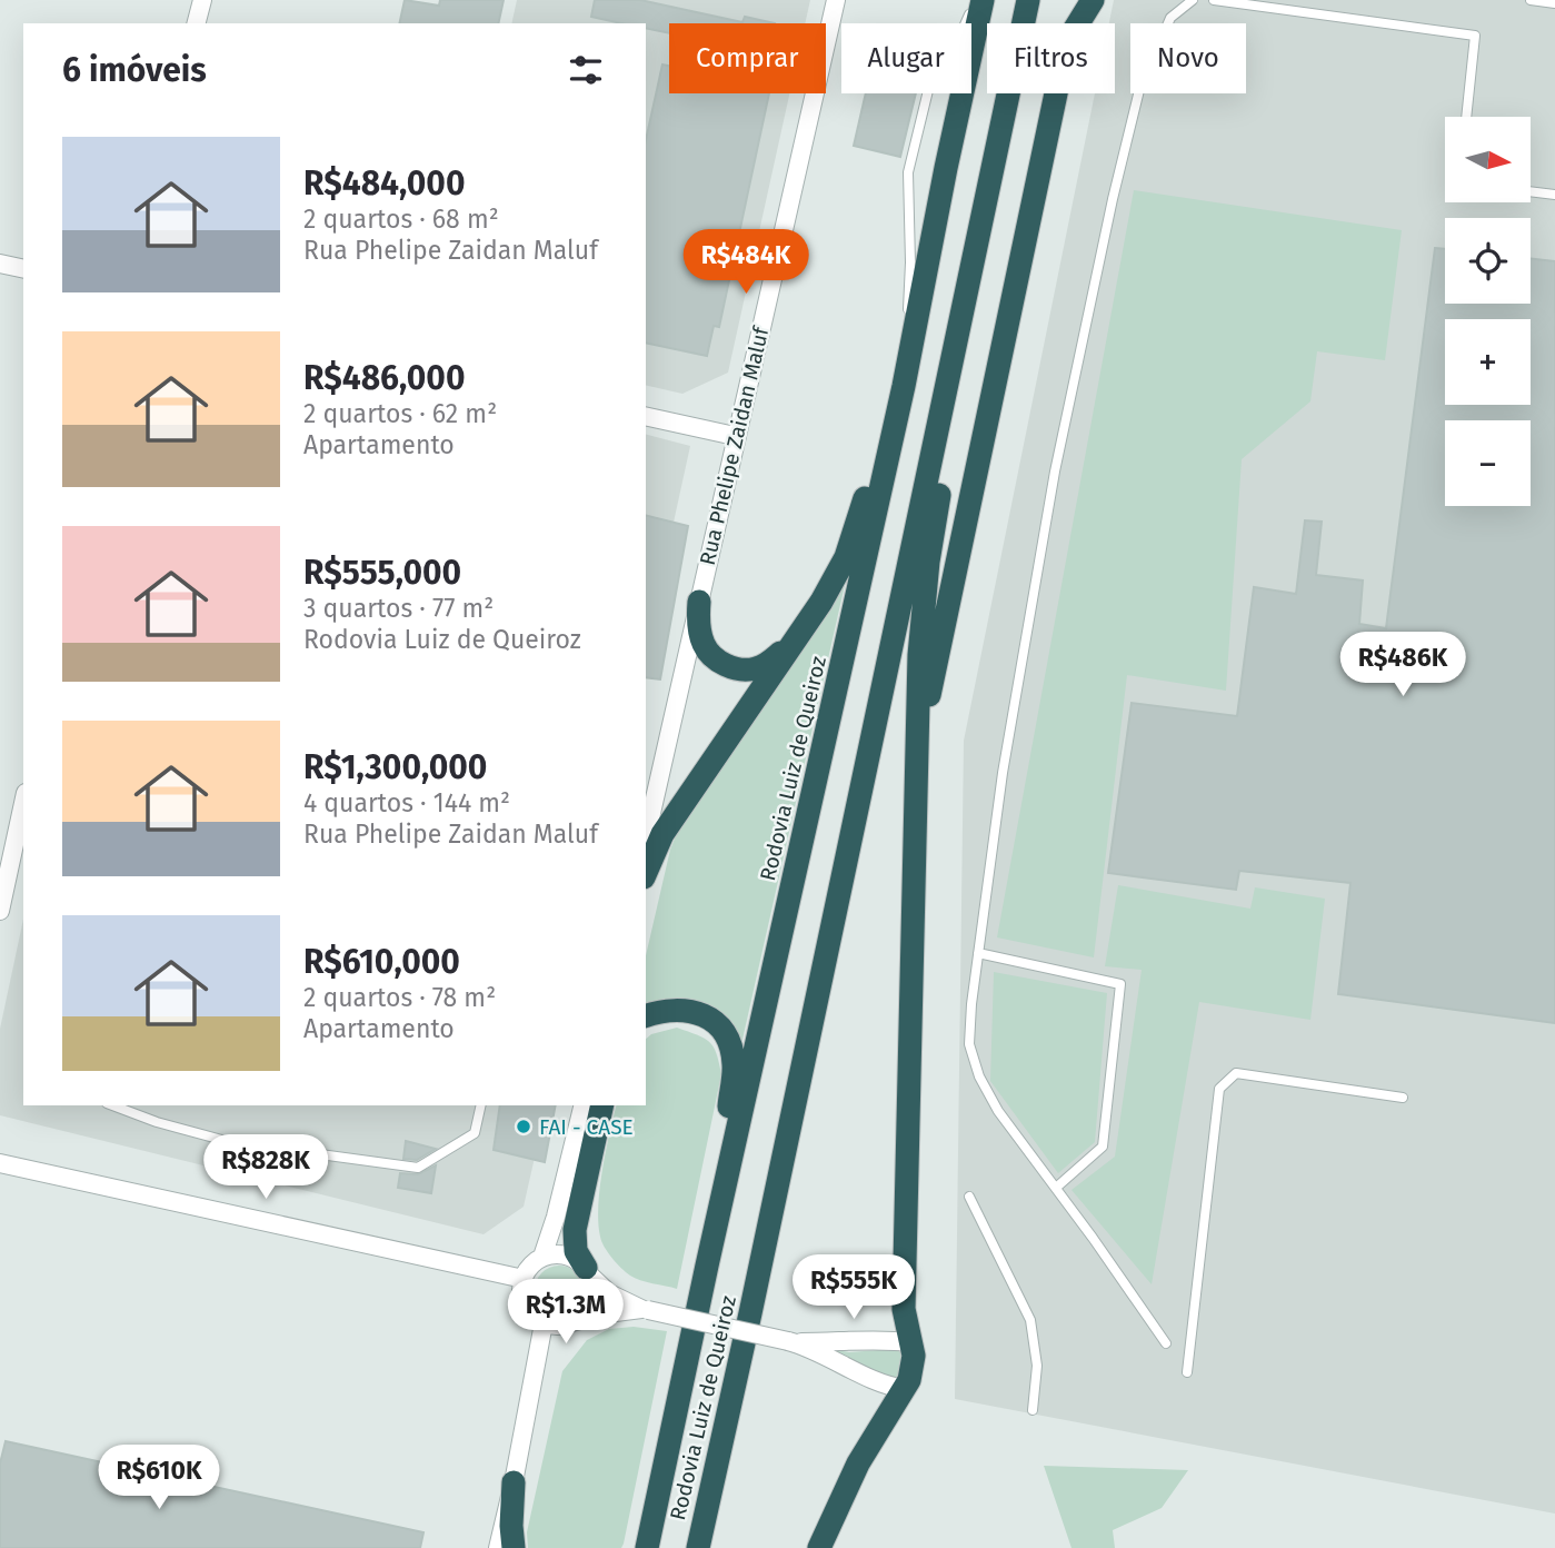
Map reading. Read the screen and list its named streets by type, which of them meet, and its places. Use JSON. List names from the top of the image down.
{
  "streets": {
    "highway": ["Rodovia Luiz de Queiroz"],
    "street": ["Rua Phelipe Zaidan Maluf"]
  },
  "places": ["FAI - CASE"],
  "north": "right",
  "page": {
    "chip": [
      "Comprar",
      "Alugar",
      "Filtros",
      "Novo"
    ],
    "heading": "6 imóveis",
    "map_buttons": ["+", "−"],
    "list": [
      {
        "name": "R$484,000",
        "note": "2 quartos · 68 m² · Rua Phelipe Zaidan Maluf"
      },
      {
        "name": "R$486,000",
        "note": "2 quartos · 62 m² · Apartamento"
      },
      {
        "name": "R$555,000",
        "note": "3 quartos · 77 m² · Rodovia Luiz de Queiroz"
      },
      {
        "name": "R$1,300,000",
        "note": "4 quartos · 144 m² · Rua Phelipe Zaidan Maluf"
      },
      {
        "name": "R$610,000",
        "note": "2 quartos · 78 m² · Apartamento"
      }
    ],
    "price": [
      "R$484K",
      "R$486K",
      "R$828K",
      "R$555K",
      "R$1.3M",
      "R$610K"
    ]
  }
}
